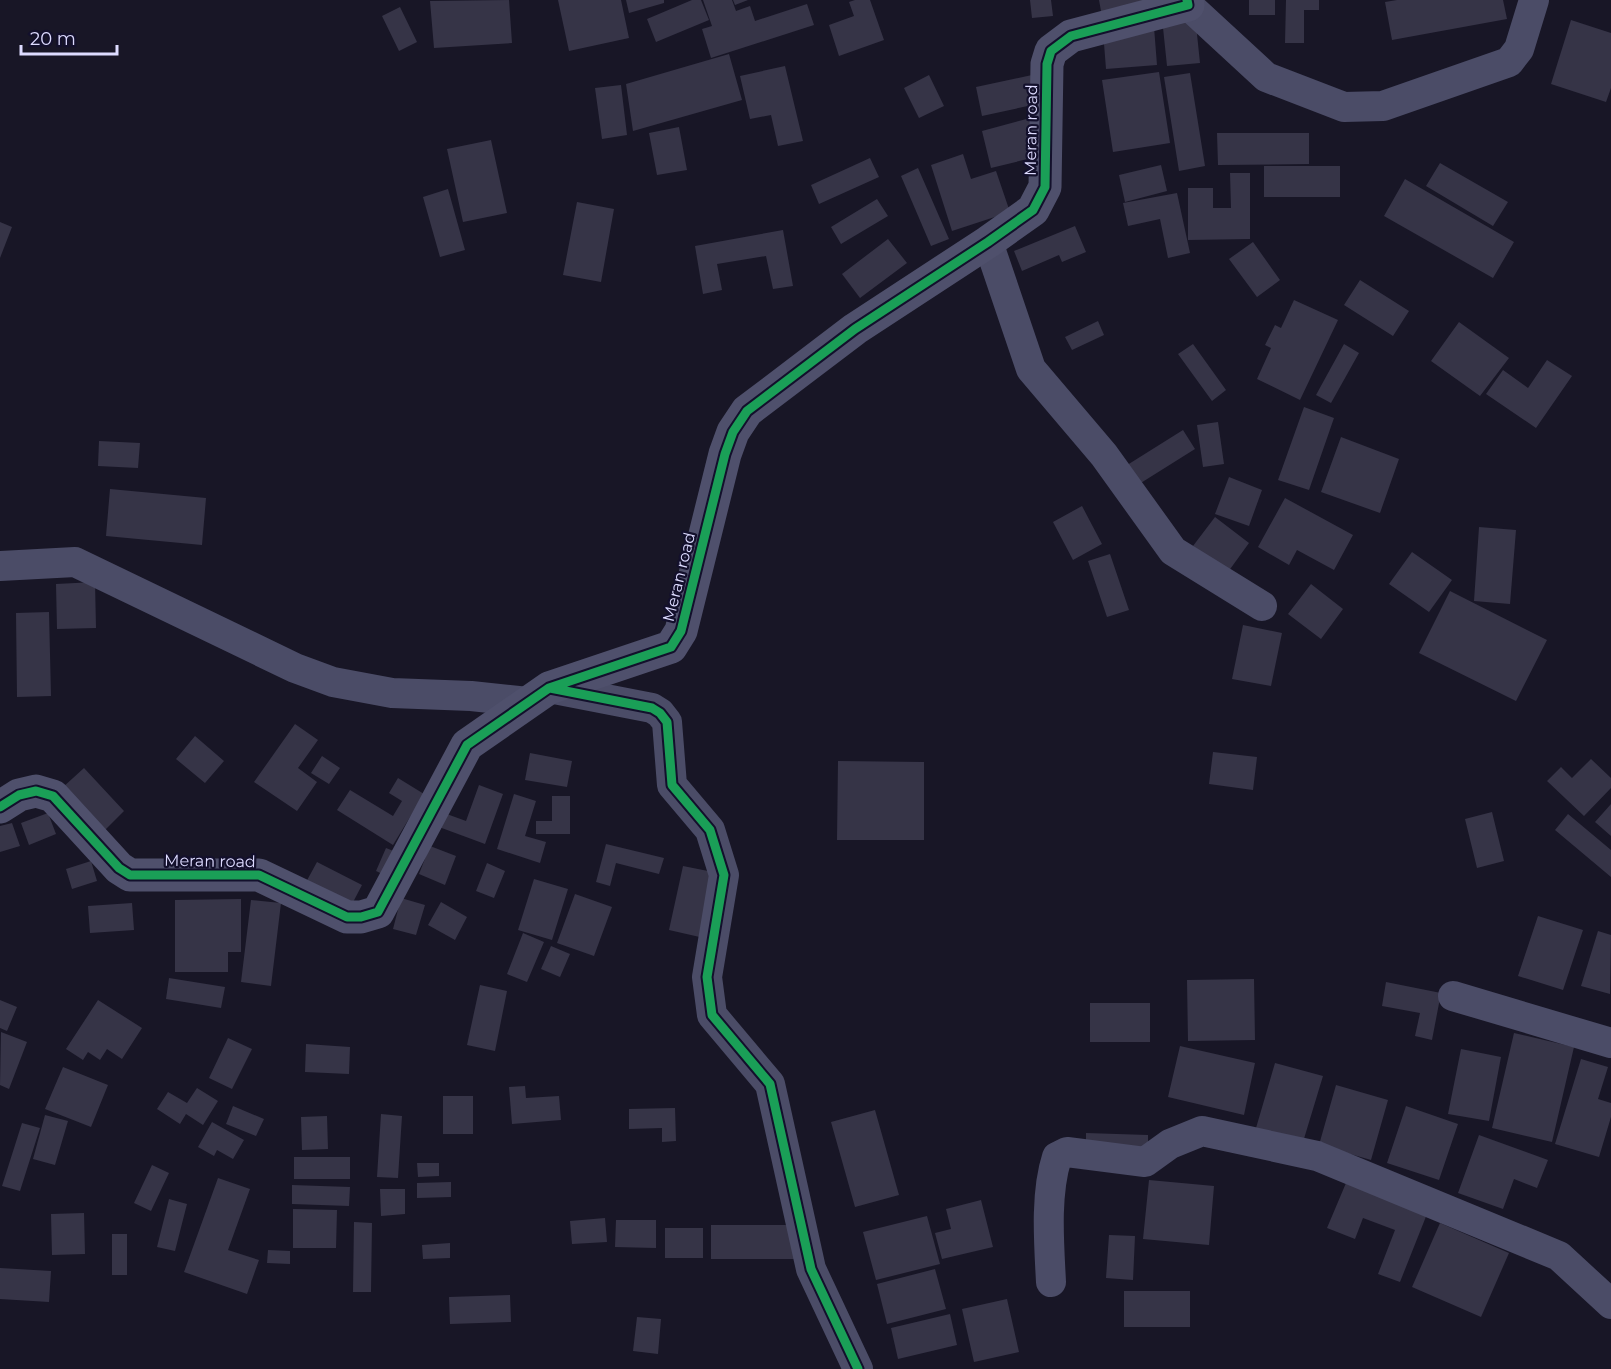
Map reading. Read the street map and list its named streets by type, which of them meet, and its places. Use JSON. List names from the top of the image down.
{
  "streets": {
    "street": ["Meran road"]
  },
  "scale_bar": "20 m"
}
